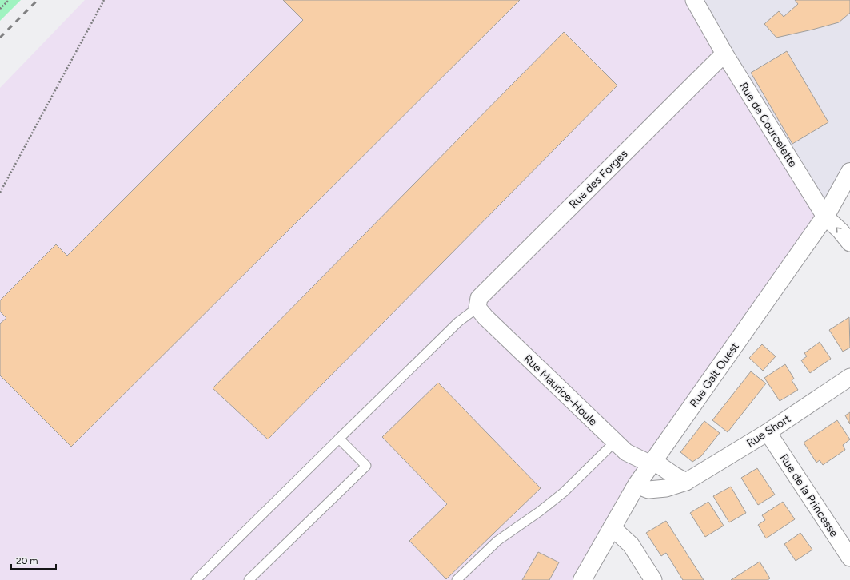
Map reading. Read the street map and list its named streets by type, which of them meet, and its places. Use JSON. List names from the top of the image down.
{
  "streets": {
    "main road": ["Rue Galt Ouest"],
    "street": [
      "Rue de Courcelette",
      "Rue des Forges",
      "Rue Maurice-Houle",
      "Rue Short",
      "Rue de la Princesse"
    ]
  },
  "crossings": [
    ["Rue de Courcelette", "Rue des Forges"],
    ["Rue de Courcelette", "Rue Galt Ouest"],
    ["Rue des Forges", "Rue Maurice-Houle"],
    ["Rue Galt Ouest", "Rue Maurice-Houle"],
    ["Rue Galt Ouest", "Rue Short"],
    ["Rue Short", "Rue de la Princesse"]
  ],
  "scale_bar": "20 m"
}
